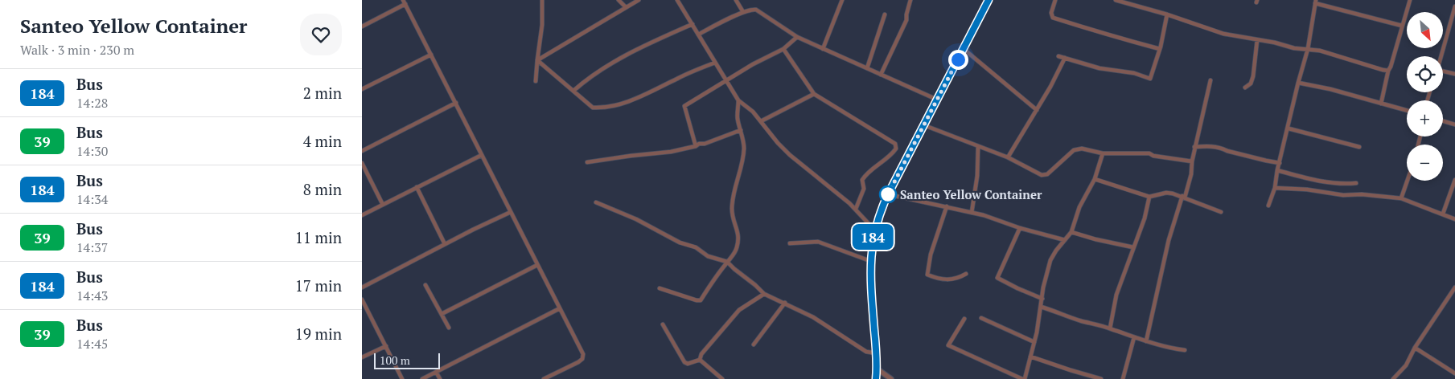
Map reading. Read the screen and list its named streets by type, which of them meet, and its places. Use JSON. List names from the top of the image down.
{
  "places": ["Santeo Yellow Container"],
  "lines": ["bus line 184"],
  "scale_bar": "100 m",
  "north": "bottom right",
  "page": {
    "heading": ["Santeo Yellow Container", "Walk · 3 min · 230 m"],
    "on_map": "184",
    "map_buttons": ["+", "−"],
    "list": [
      {
        "mark": "184",
        "name": "Bus",
        "note": "14:28",
        "value": "2 min"
      },
      {
        "mark": "39",
        "name": "Bus",
        "note": "14:30",
        "value": "4 min"
      },
      {
        "mark": "184",
        "name": "Bus",
        "note": "14:34",
        "value": "8 min"
      },
      {
        "mark": "39",
        "name": "Bus",
        "note": "14:37",
        "value": "11 min"
      },
      {
        "mark": "184",
        "name": "Bus",
        "note": "14:43",
        "value": "17 min"
      },
      {
        "mark": "39",
        "name": "Bus",
        "note": "14:45",
        "value": "19 min"
      }
    ],
    "scale": "100 m"
  }
}
